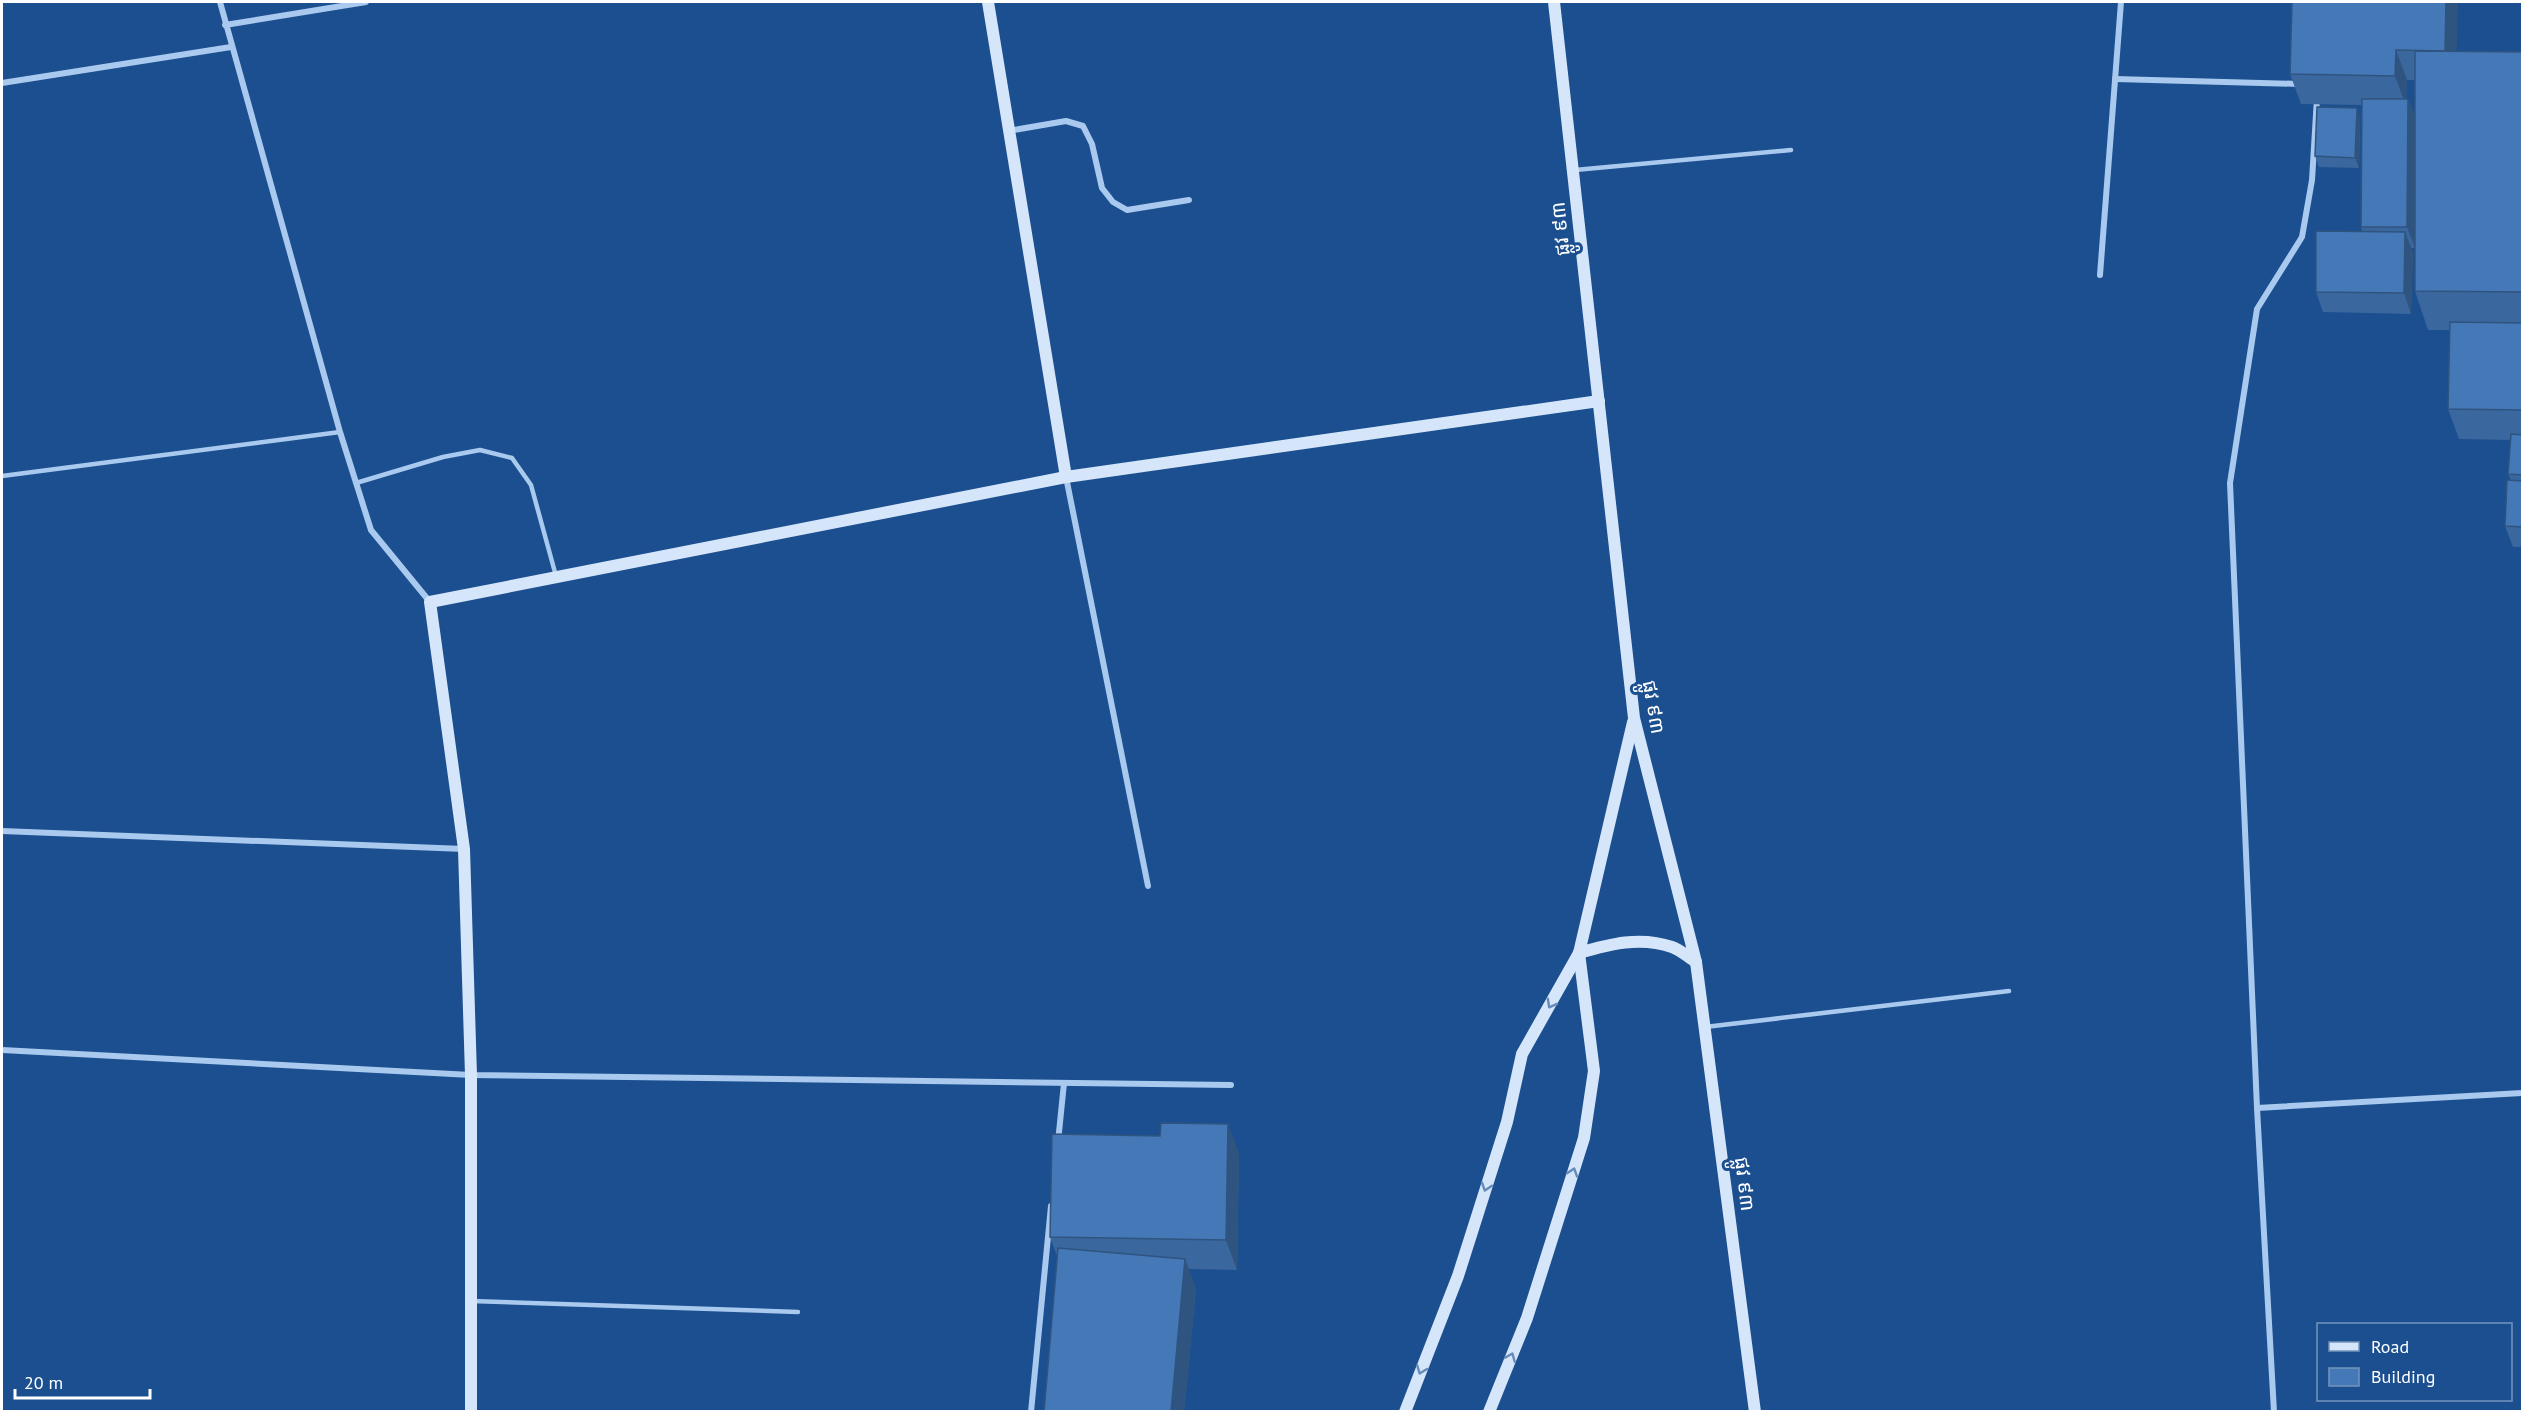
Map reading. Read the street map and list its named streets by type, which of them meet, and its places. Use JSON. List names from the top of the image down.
{
  "streets": {
    "street": ["ផ្លូវ ៩៣"]
  },
  "legend": ["Road", "Building"],
  "scale_bar": "20 m"
}
